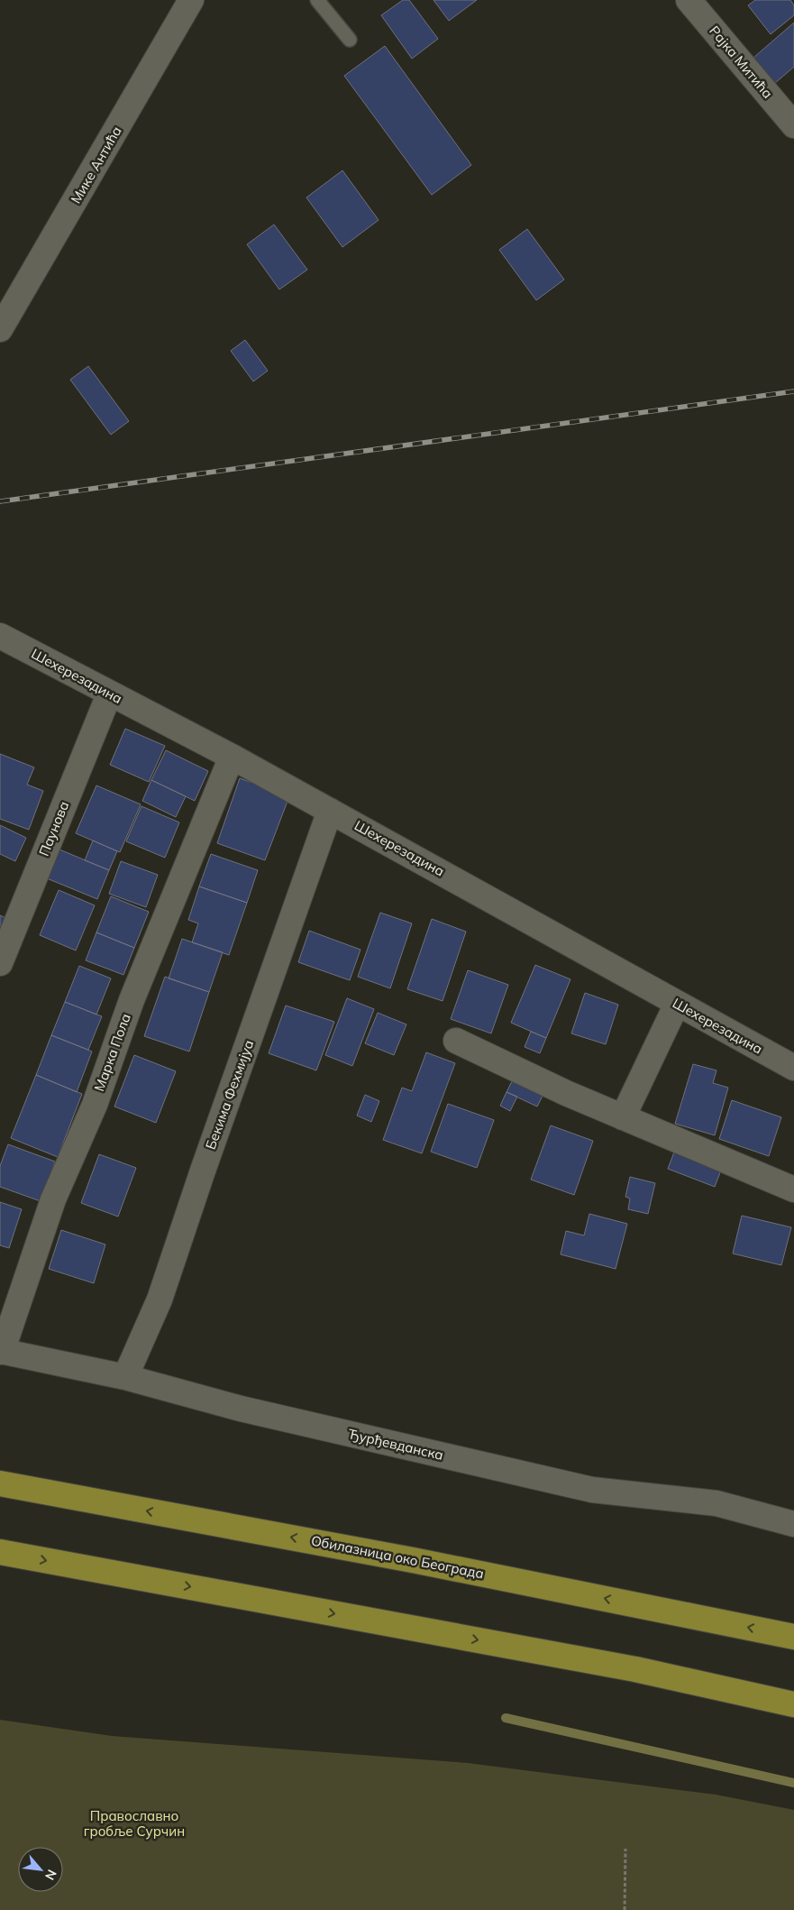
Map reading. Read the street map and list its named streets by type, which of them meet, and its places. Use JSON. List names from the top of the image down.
{
  "streets": {
    "highway": ["Обилазница око Београда"],
    "street": [
      "Рајка Митића",
      "Мике Антића",
      "Шехерезадина",
      "Паунова",
      "Марка Пола",
      "Бекима Фехмијуа",
      "Ђурђевданска"
    ]
  },
  "crossings": [
    ["Шехерезадина", "Паунова"],
    ["Шехерезадина", "Марка Пола"],
    ["Шехерезадина", "Бекима Фехмијуа"],
    ["Марка Пола", "Ђурђевданска"],
    ["Бекима Фехмијуа", "Ђурђевданска"]
  ],
  "parks": ["Православно гробље Сурчин"],
  "north": "bottom right"
}
